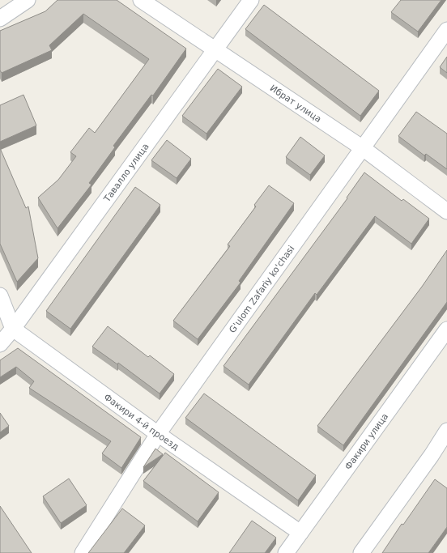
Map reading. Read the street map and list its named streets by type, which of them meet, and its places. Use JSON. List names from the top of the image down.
{
  "streets": {
    "street": [
      "Ибрат улица",
      "Тавалло улица",
      "G'ulom Zafariy ko'chasi",
      "Факири 4-й проезд",
      "Факири улица"
    ]
  },
  "crossings": [
    ["Ибрат улица", "Тавалло улица"],
    ["Ибрат улица", "G'ulom Zafariy ko'chasi"],
    ["Тавалло улица", "Факири 4-й проезд"],
    ["G'ulom Zafariy ko'chasi", "Факири 4-й проезд"],
    ["Факири 4-й проезд", "Факири улица"]
  ]
}
